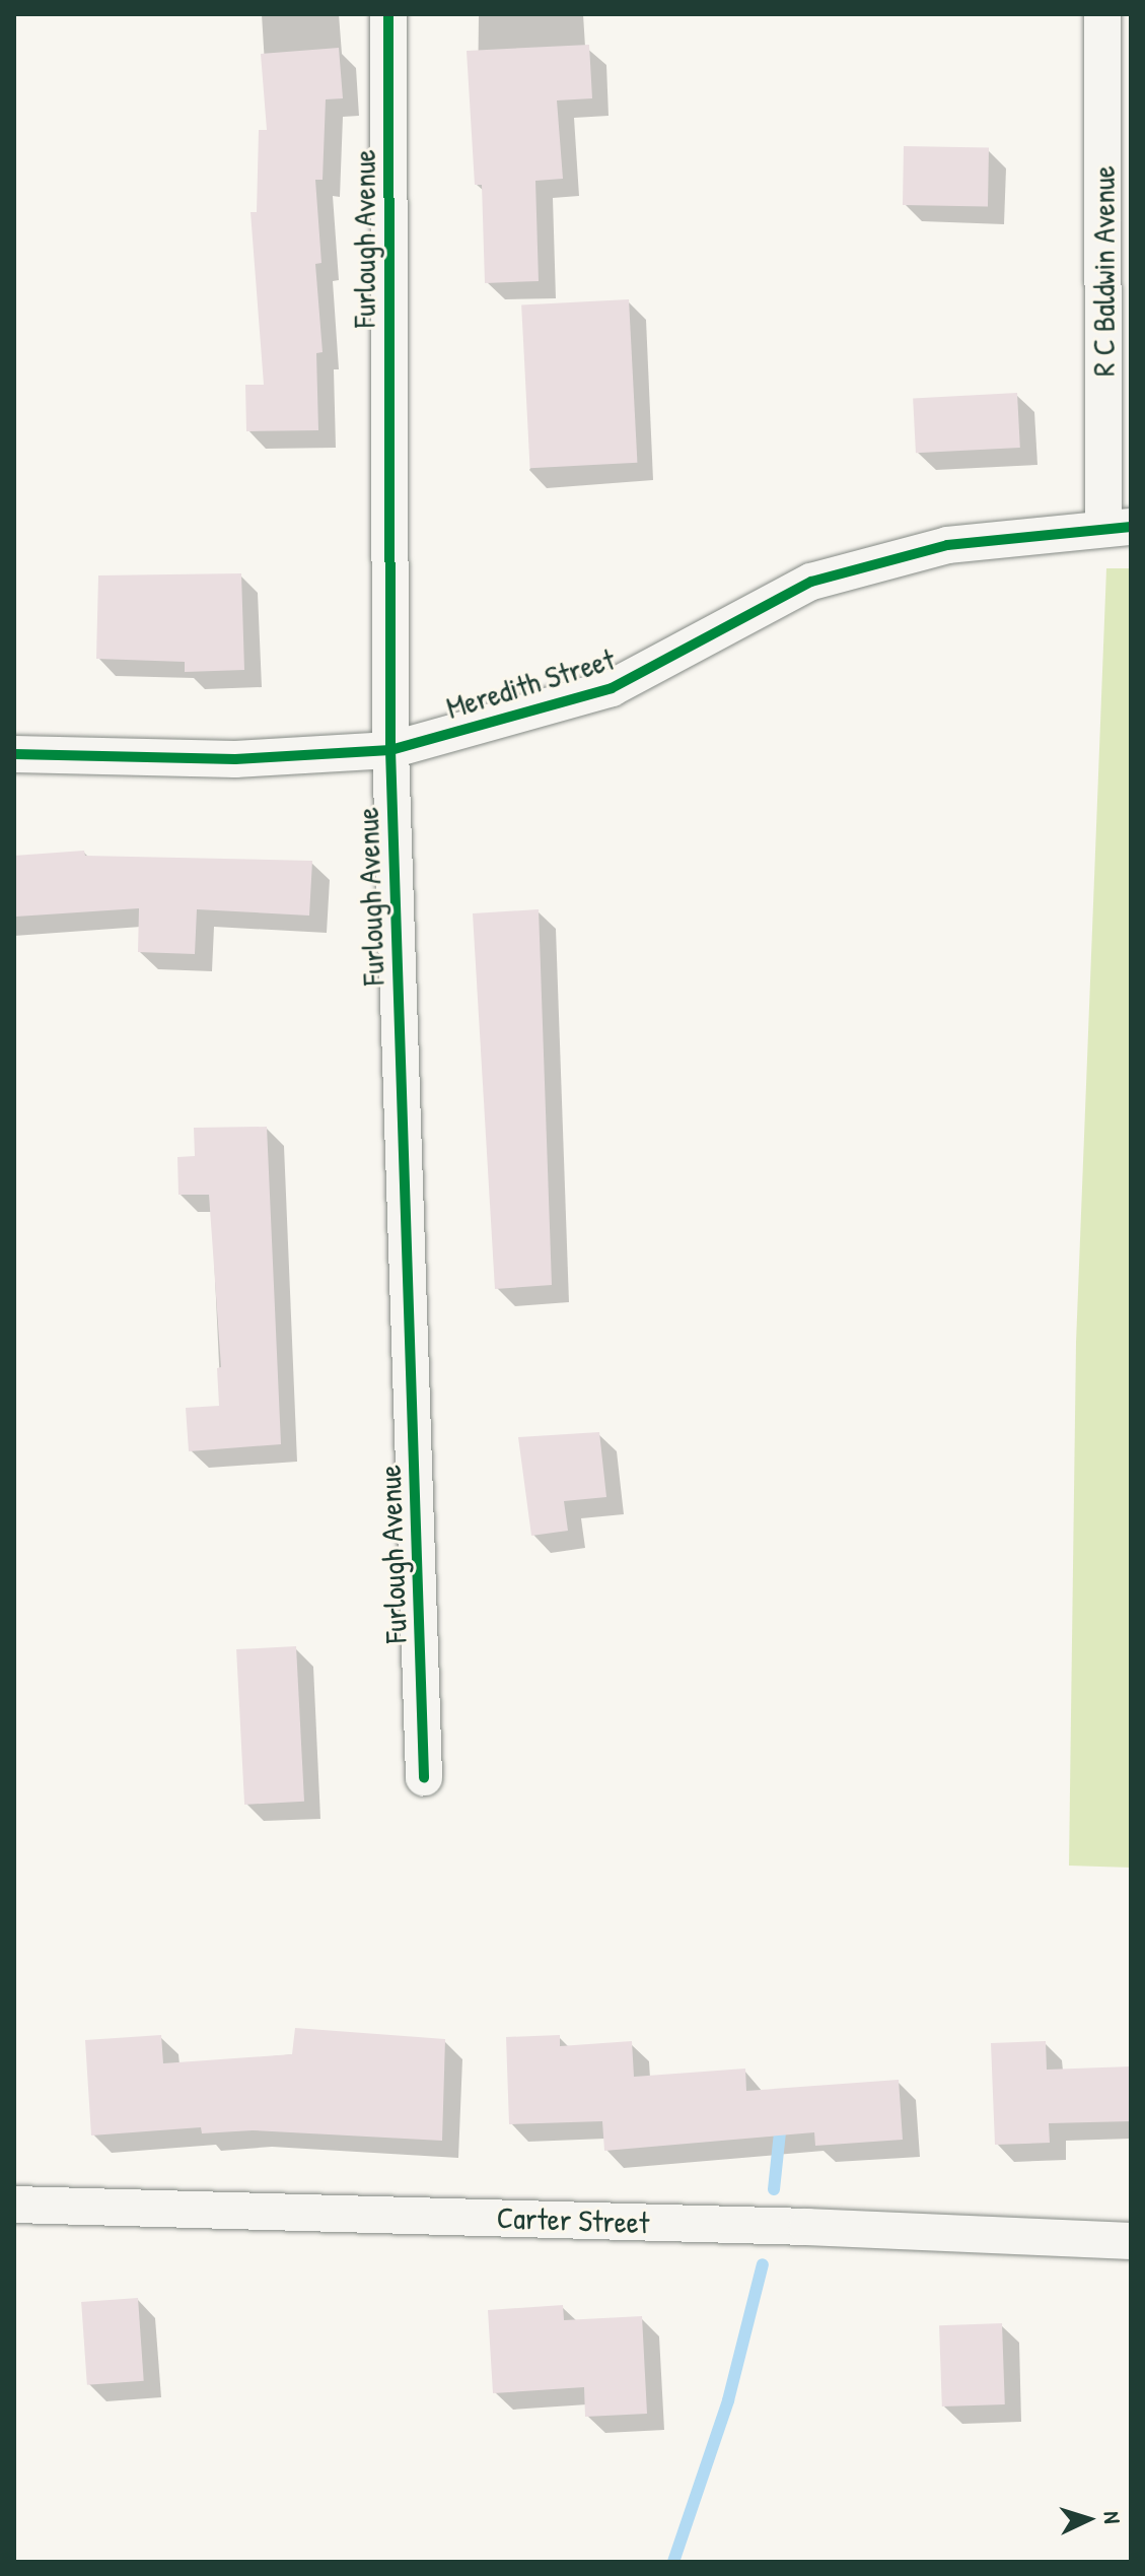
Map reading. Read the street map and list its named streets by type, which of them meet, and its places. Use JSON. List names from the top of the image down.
{
  "streets": {
    "street": [
      "Furlough Avenue",
      "R C Baldwin Avenue",
      "Meredith Street",
      "Carter Street"
    ]
  },
  "crossings": [
    ["Furlough Avenue", "Meredith Street"],
    ["R C Baldwin Avenue", "Meredith Street"]
  ],
  "north": "right"
}
